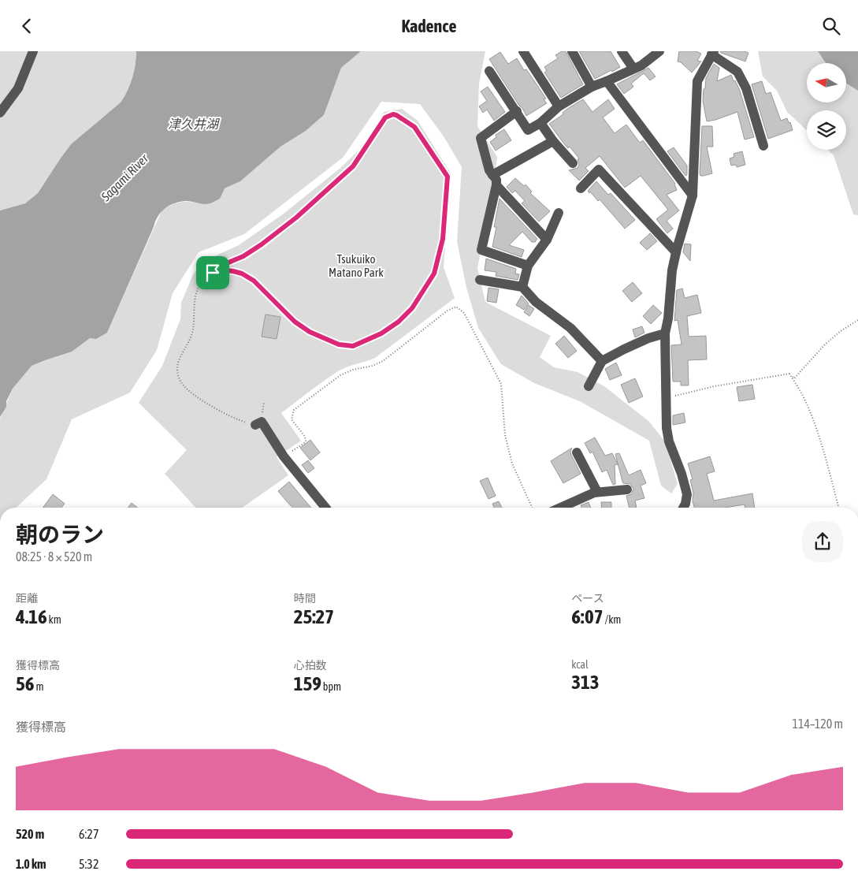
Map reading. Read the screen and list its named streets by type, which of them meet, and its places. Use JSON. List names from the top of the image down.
{
  "water": ["津久井湖", "Sagami River"],
  "parks": ["Tsukuiko Matano Park"],
  "north": "left",
  "page": {
    "header": "Kadence",
    "heading": ["朝のラン", "08:25 · 8 × 520 m"],
    "stats": [
      ["距離", "4.16 km"],
      ["時間", "25:27"],
      ["ペース", "6:07 /km"],
      ["獲得標高", "56 m"],
      ["心拍数", "159 bpm"],
      ["kcal", "313"]
    ],
    "chart": ["獲得標高", "114–120 m"],
    "list": [
      {
        "name": "520 m",
        "note": "6:27"
      },
      {
        "name": "1.0 km",
        "note": "5:32"
      }
    ]
  }
}
